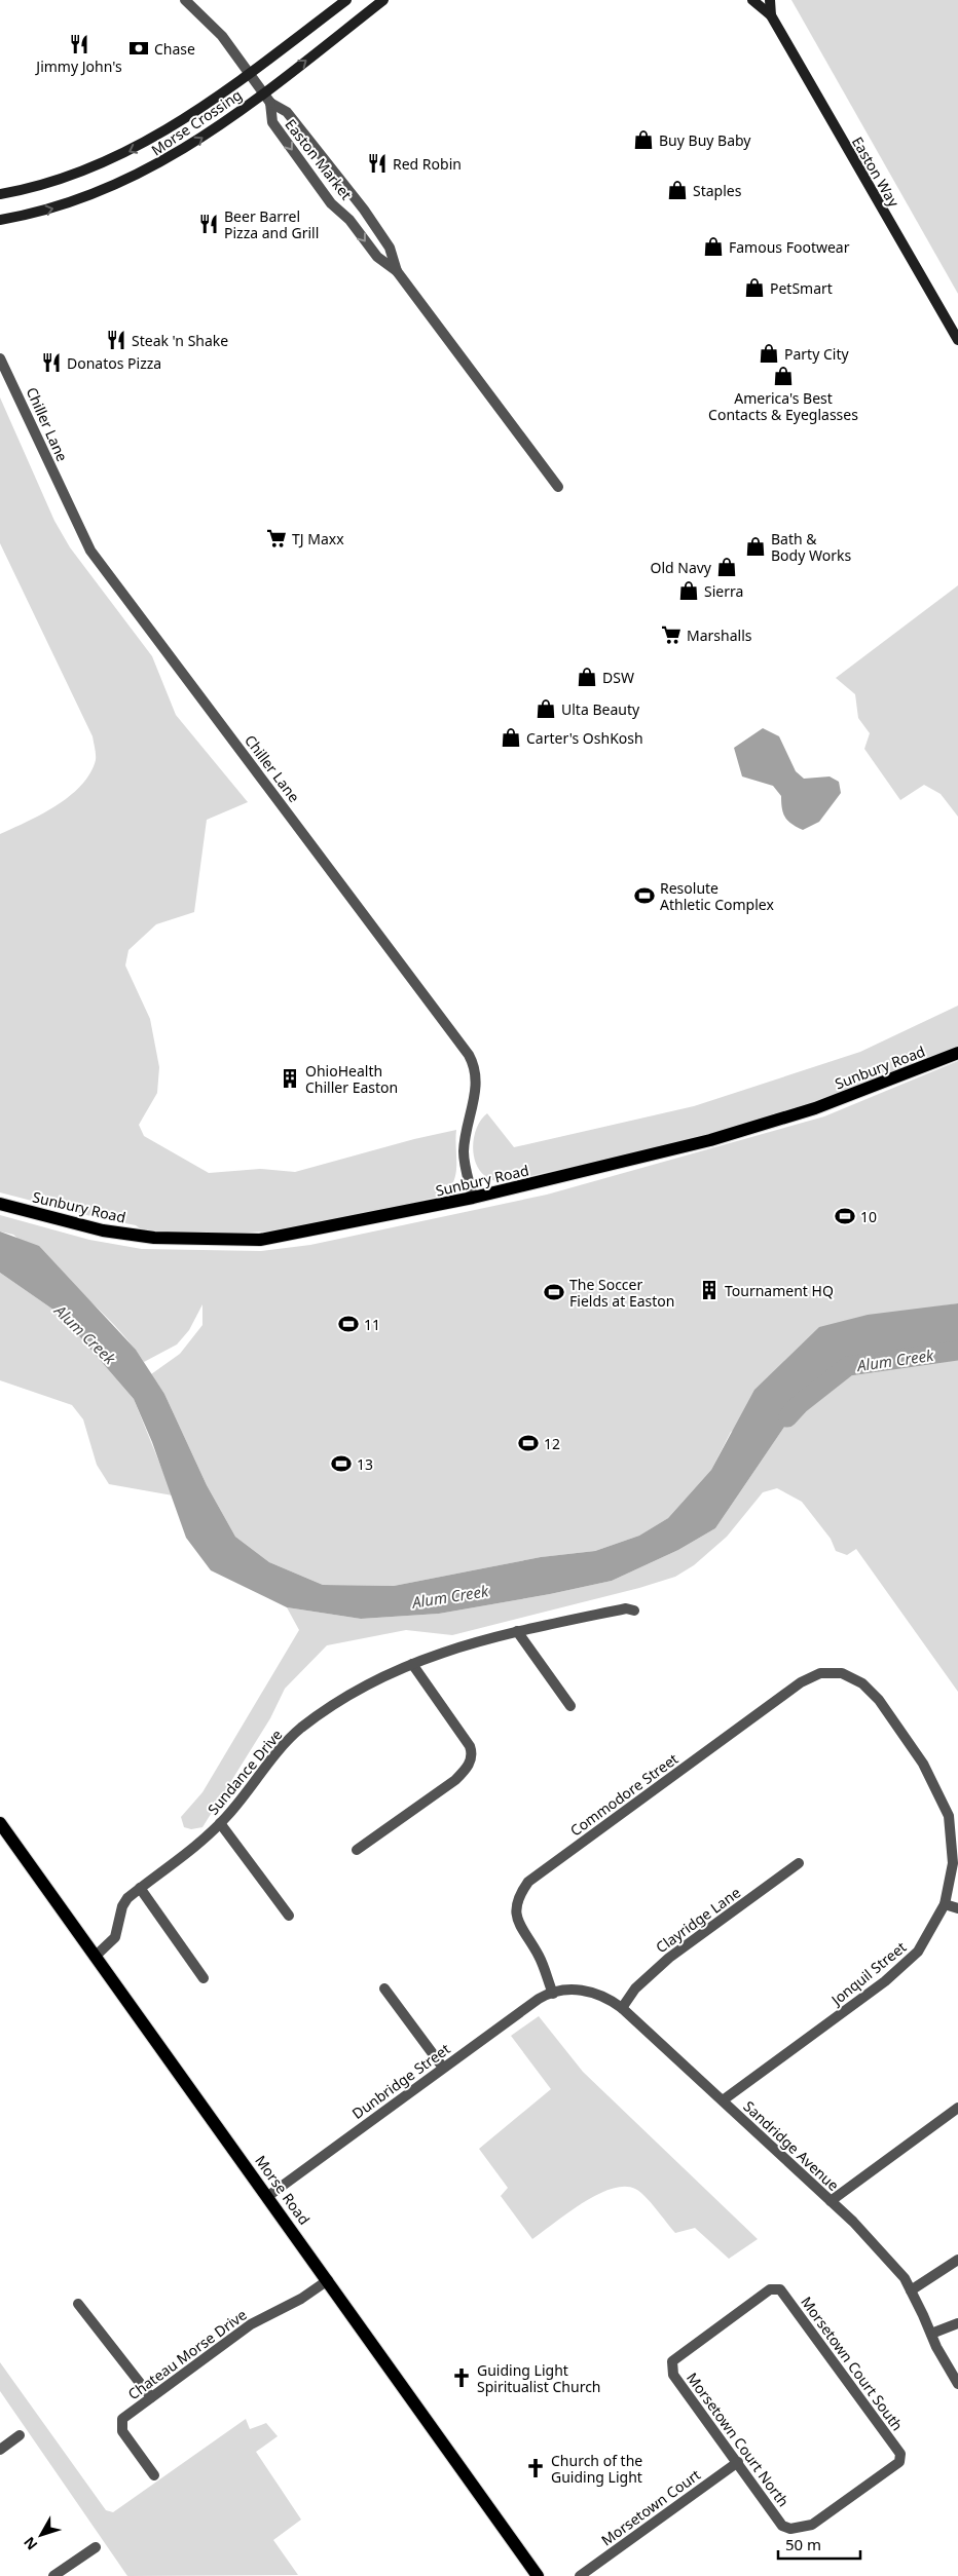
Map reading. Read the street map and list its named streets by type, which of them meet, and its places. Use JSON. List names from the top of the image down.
{
  "streets": {
    "main road": [
      "Morse Crossing",
      "Easton Way",
      "Sunbury Road",
      "Morse Road"
    ],
    "street": [
      "Easton Market",
      "Chiller Lane",
      "Sundance Drive",
      "Commodore Street",
      "Clayridge Lane",
      "Jonquil Street",
      "Dunbridge Street",
      "Sandridge Avenue",
      "Chateau Morse Drive",
      "Morsetown Court South",
      "Morsetown Court North",
      "Morsetown Court"
    ]
  },
  "crossings": [
    ["Chiller Lane", "Sunbury Road"],
    ["Sundance Drive", "Morse Road"],
    ["Commodore Street", "Jonquil Street"],
    ["Commodore Street", "Dunbridge Street"],
    ["Commodore Street", "Sandridge Avenue"],
    ["Clayridge Lane", "Sandridge Avenue"],
    ["Jonquil Street", "Sandridge Avenue"],
    ["Dunbridge Street", "Sandridge Avenue"],
    ["Dunbridge Street", "Morse Road"],
    ["Morse Road", "Chateau Morse Drive"],
    ["Morsetown Court South", "Morsetown Court North"],
    ["Morsetown Court North", "Morsetown Court"]
  ],
  "water": ["Alum Creek"],
  "places": {
    "restaurant": [
      "Jimmy John's",
      "Red Robin",
      "Beer Barrel Pizza and Grill",
      "Steak 'n Shake",
      "Donatos Pizza"
    ],
    "bank": ["Chase"],
    "shop": [
      "Buy Buy Baby",
      "Staples",
      "Famous Footwear",
      "PetSmart",
      "Party City",
      "America's Best Contacts & Eyeglasses",
      "Bath & Body Works",
      "Old Navy",
      "Sierra",
      "DSW",
      "Ulta Beauty",
      "Carter's OshKosh"
    ],
    "supermarket": ["TJ Maxx", "Marshalls"],
    "sports": [
      "Resolute Athletic Complex",
      "10",
      "The Soccer Fields at Easton",
      "11",
      "12",
      "13"
    ],
    "building": ["OhioHealth Chiller Easton", "Tournament HQ"],
    "church": ["Guiding Light Spiritualist Church", "Church of the Guiding Light"]
  },
  "scale_bar": "50 m",
  "north": "bottom left"
}
